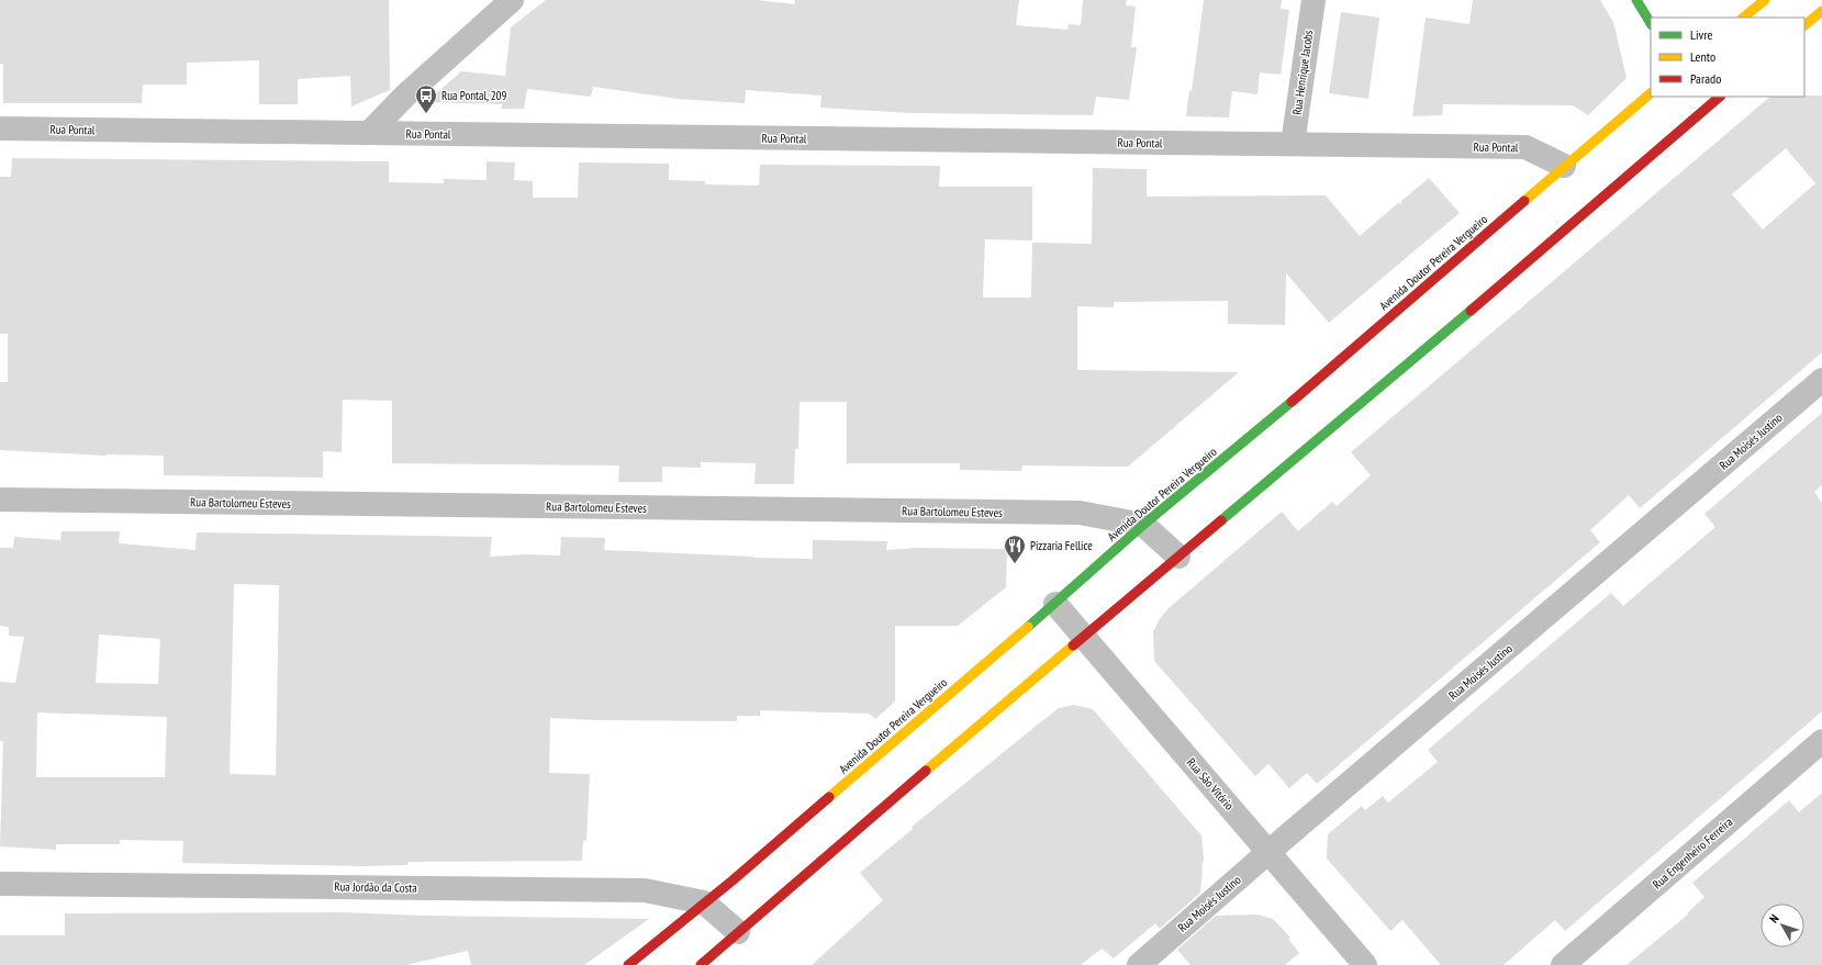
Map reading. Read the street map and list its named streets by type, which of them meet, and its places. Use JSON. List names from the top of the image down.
{
  "streets": {
    "street": [
      "Rua Henrique Jacobs",
      "Rua Pontal",
      "Avenida Doutor Pereira Vergueiro",
      "Rua Moisés Justino",
      "Rua Bartolomeu Esteves",
      "Rua São Vitório",
      "Rua Engenheiro Ferreira",
      "Rua Jordão da Costa"
    ]
  },
  "crossings": [
    ["Rua Henrique Jacobs", "Rua Pontal"],
    ["Rua Pontal", "Avenida Doutor Pereira Vergueiro"],
    ["Avenida Doutor Pereira Vergueiro", "Rua Bartolomeu Esteves"],
    ["Avenida Doutor Pereira Vergueiro", "Rua São Vitório"],
    ["Avenida Doutor Pereira Vergueiro", "Rua Jordão da Costa"],
    ["Rua Moisés Justino", "Rua São Vitório"]
  ],
  "places": {
    "bus stop": ["Rua Pontal, 209"],
    "restaurant": ["Pizzaria Fellice"]
  },
  "legend": ["Livre", "Lento", "Parado"],
  "north": "top left"
}
